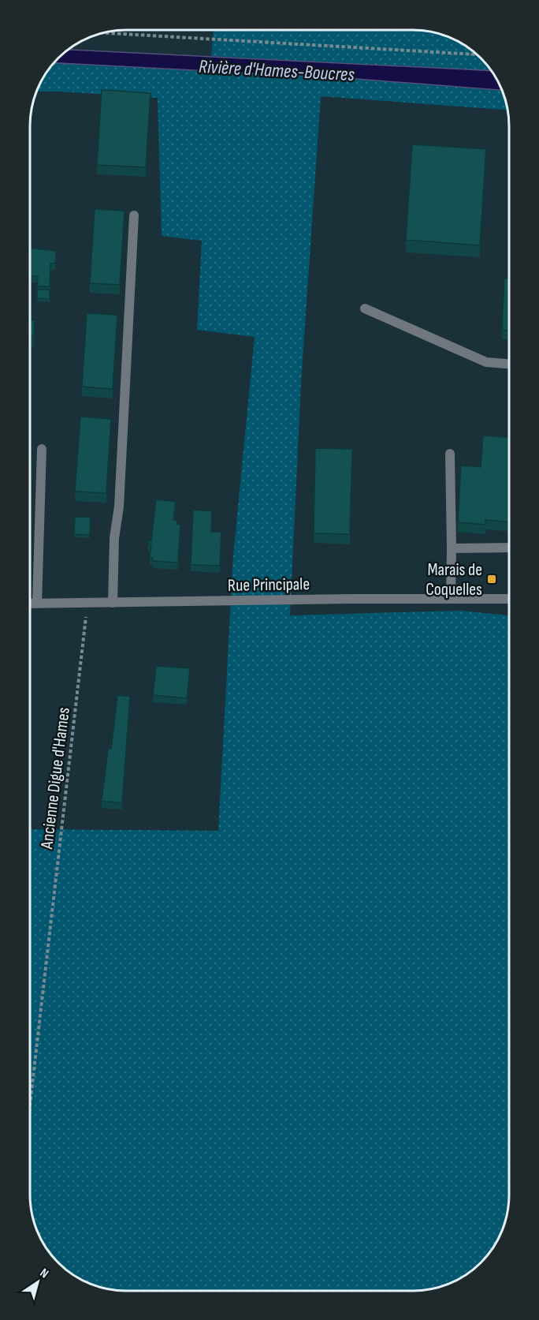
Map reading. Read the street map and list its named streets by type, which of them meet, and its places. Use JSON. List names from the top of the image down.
{
  "streets": {
    "street": ["Rue Principale"],
    "path": ["Ancienne Digue d'Hames"]
  },
  "crossings": [
    ["Rue Principale", "Ancienne Digue d'Hames"]
  ],
  "water": ["Rivière d'Hames-Boucres"],
  "places": {
    "transit": ["Marais de Coquelles"]
  },
  "north": "top right"
}
